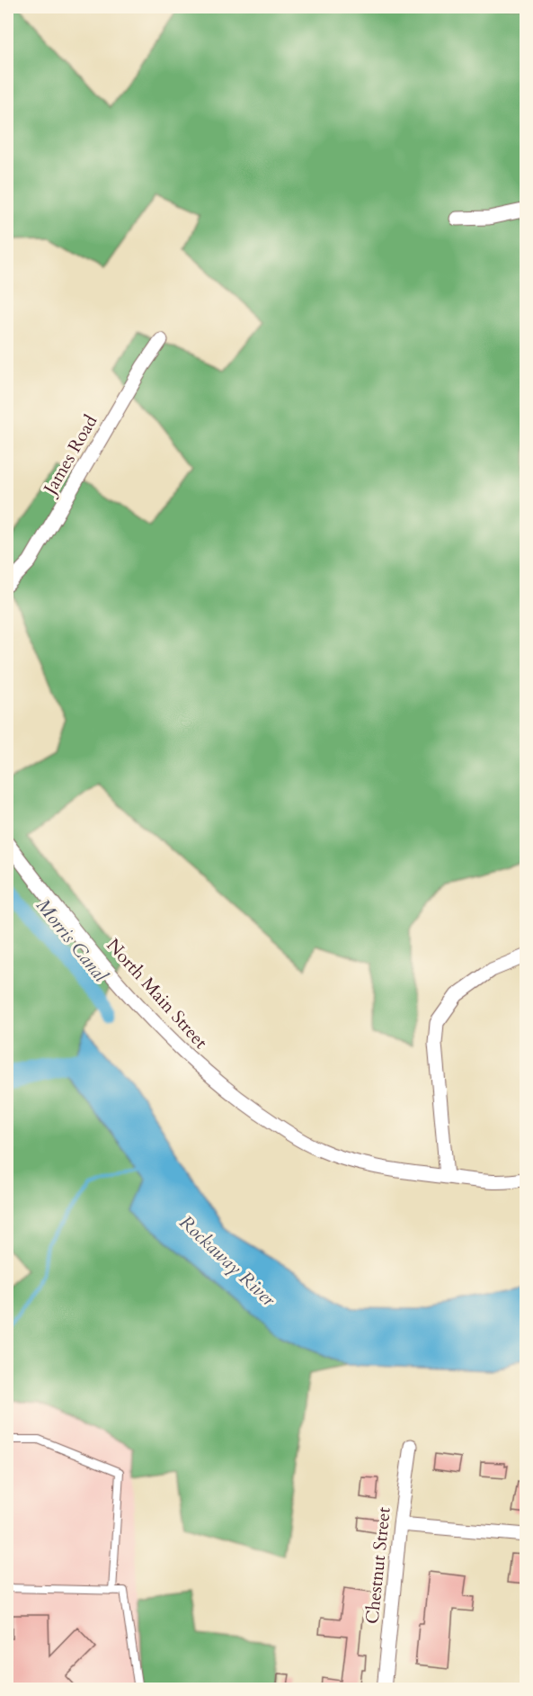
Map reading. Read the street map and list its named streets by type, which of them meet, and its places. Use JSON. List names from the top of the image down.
{
  "streets": {
    "street": ["James Road", "North Main Street", "Chestnut Street"]
  },
  "water": ["Morris Canal", "Rockaway River"]
}
